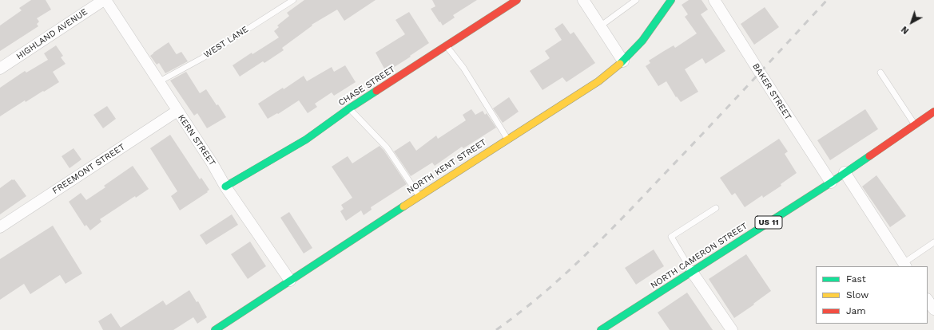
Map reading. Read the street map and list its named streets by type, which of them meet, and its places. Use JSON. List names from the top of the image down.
{
  "streets": {
    "street": [
      "HIGHLAND AVENUE",
      "CHASE STREET",
      "BAKER STREET",
      "KERN STREET",
      "NORTH KENT STREET",
      "FREEMONT STREET",
      "US 11",
      "NORTH CAMERON STREET"
    ],
    "lane": ["WEST LANE"]
  },
  "crossings": [
    ["HIGHLAND AVENUE", "KERN STREET"],
    ["WEST LANE", "KERN STREET"],
    ["CHASE STREET", "KERN STREET"],
    ["BAKER STREET", "NORTH CAMERON STREET"],
    ["KERN STREET", "NORTH KENT STREET"],
    ["KERN STREET", "FREEMONT STREET"]
  ],
  "legend": ["Fast", "Slow", "Jam"],
  "north": "bottom left"
}
